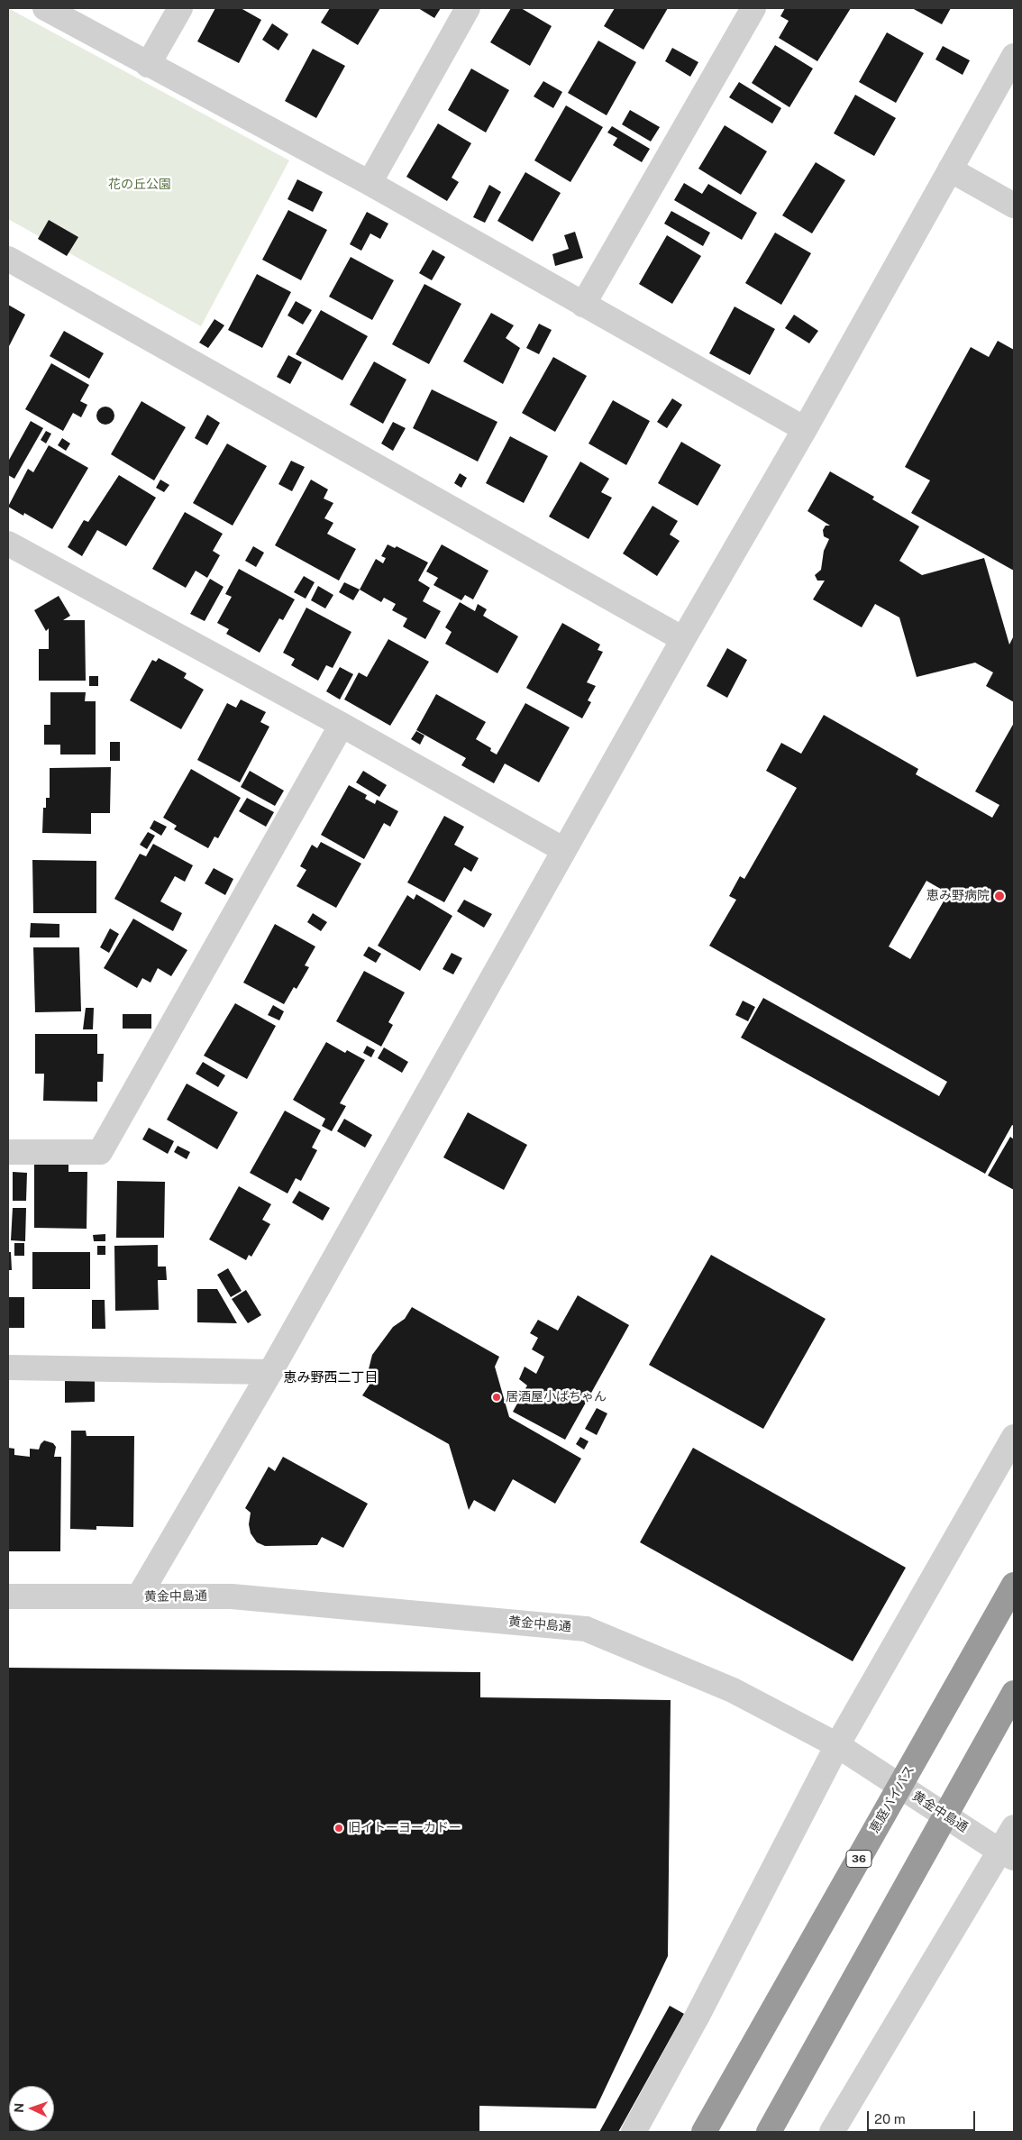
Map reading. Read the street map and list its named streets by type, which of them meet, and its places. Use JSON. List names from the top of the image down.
{
  "streets": {
    "highway": ["恵庭バイパス", "36"],
    "street": ["黄金中島通"]
  },
  "districts": ["恵み野西二丁目"],
  "parks": ["花の丘公園"],
  "places": ["恵み野病院", "居酒屋小ばちゃん", "旧イトーヨーカドー"],
  "scale_bar": "20 m",
  "north": "left"
}
